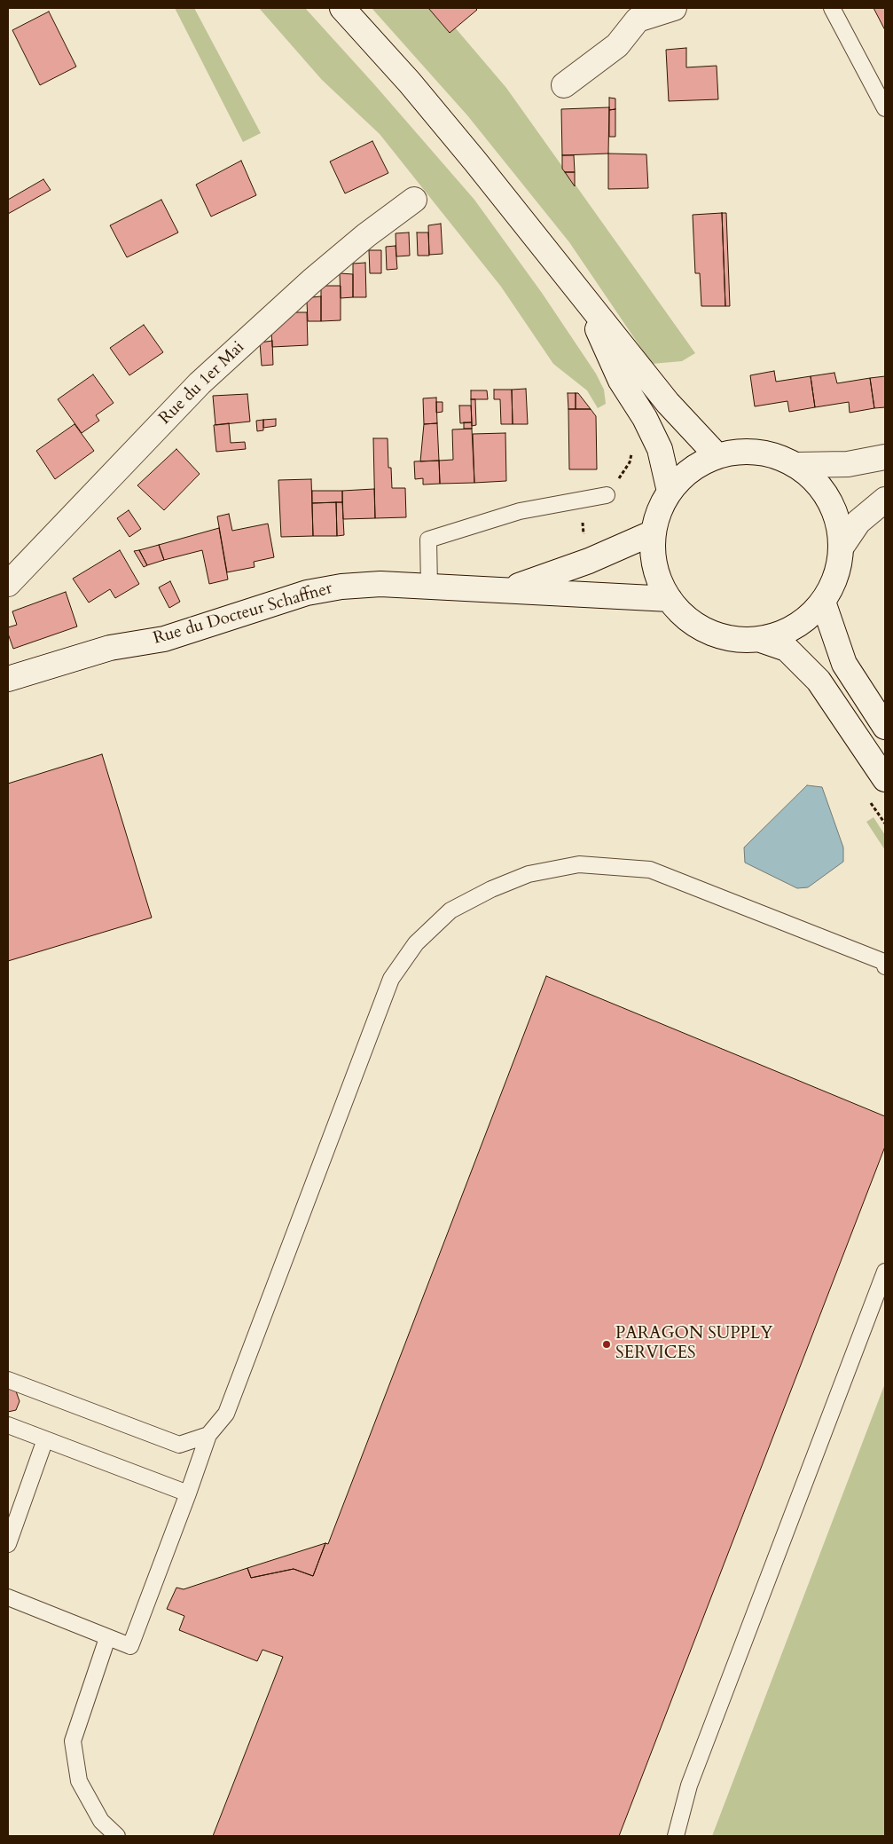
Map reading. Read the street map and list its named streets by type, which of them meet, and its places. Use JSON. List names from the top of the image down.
{
  "streets": {
    "main road": ["Rue du 1er Mai", "Rue du Docteur Schaffner"]
  },
  "places": ["PARAGON SUPPLY SERVICES"]
}
